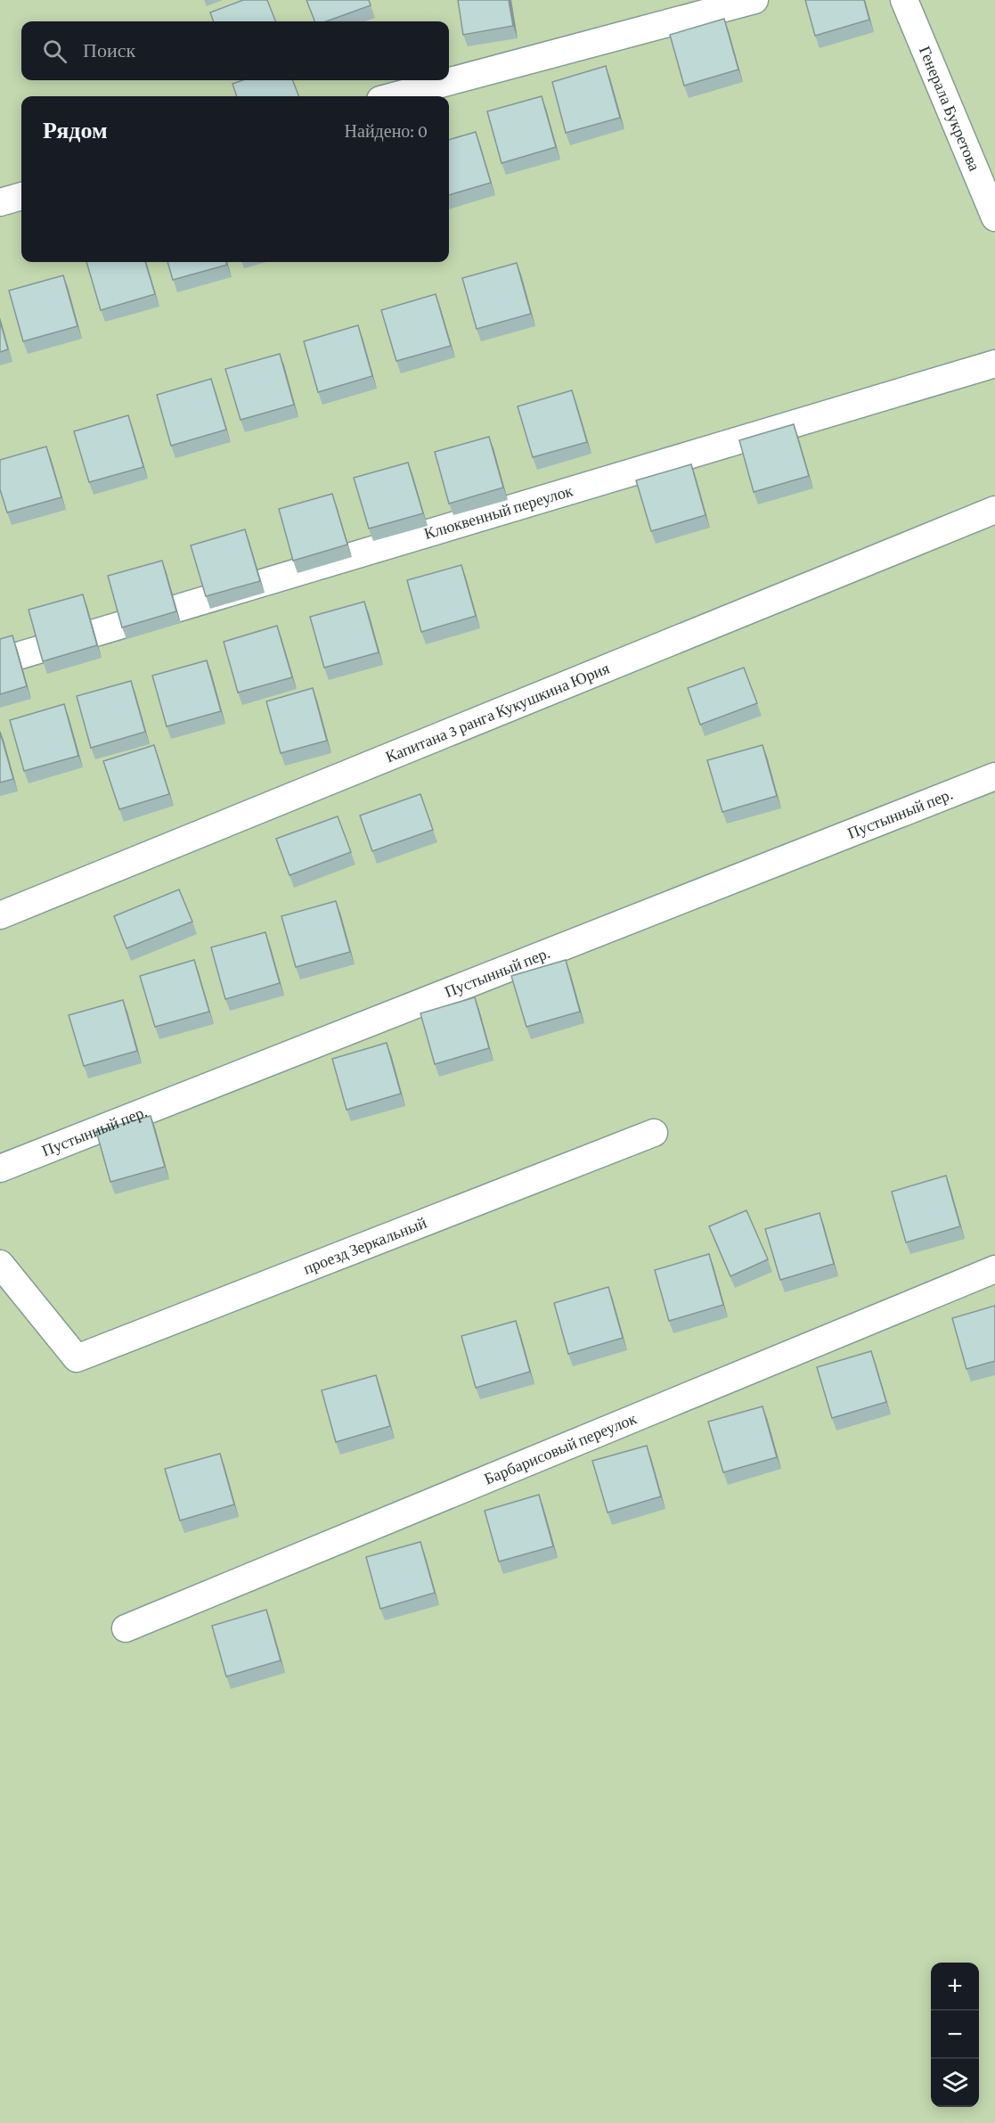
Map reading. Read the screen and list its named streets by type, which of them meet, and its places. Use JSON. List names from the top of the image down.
{
  "streets": {
    "street": [
      "Генерала Букретова",
      "Клюквенный переулок",
      "Капитана 3 ранга Кукушкина Юрия",
      "Пустынный пер.",
      "проезд Зеркальный",
      "Барбарисовый переулок"
    ]
  },
  "page": {
    "search": "Поиск",
    "heading": ["Рядом", "Найдено: 0"],
    "map_buttons": ["+", "−"]
  }
}
